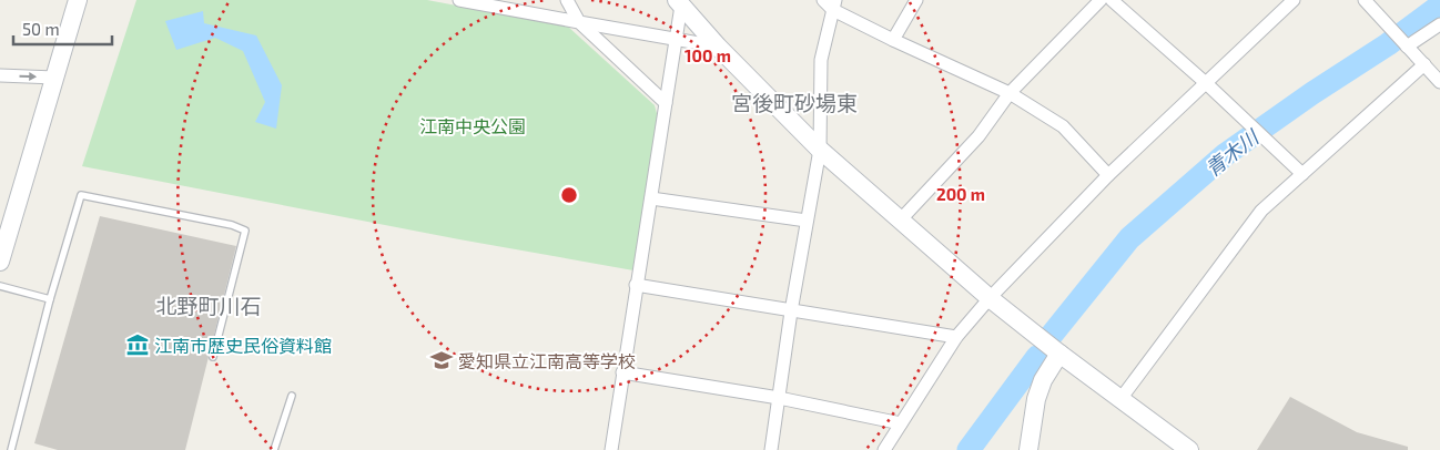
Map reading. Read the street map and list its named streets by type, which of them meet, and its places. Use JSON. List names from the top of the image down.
{
  "districts": ["宮後町砂場東", "北野町川石"],
  "water": ["青木川"],
  "parks": ["江南中央公園"],
  "places": {
    "museum": ["江南市歴史民俗資料館"],
    "school or university": ["愛知県立江南高等学校"]
  },
  "scale_bar": "50 m",
  "rings": ["100 m", "200 m"]
}
